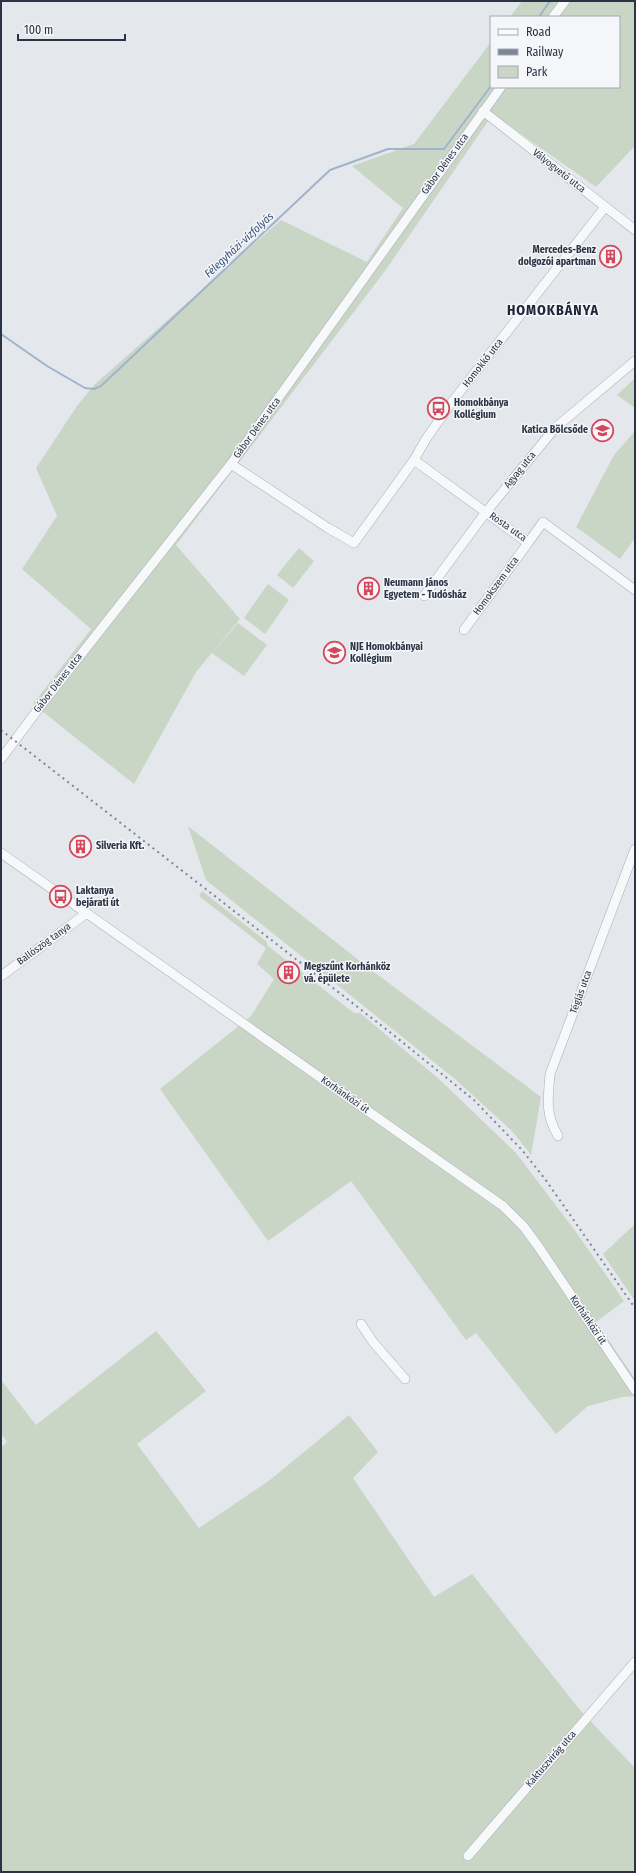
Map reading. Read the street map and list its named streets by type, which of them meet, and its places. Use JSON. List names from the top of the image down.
{
  "streets": {
    "street": [
      "Gábor Dénes utca",
      "Vályogvető utca",
      "Homokkő utca",
      "Agyag utca",
      "Rosta utca",
      "Homokszem utca",
      "Ballószög tanya",
      "Téglás utca",
      "Korhánközi út",
      "Kaktuszvirág utca"
    ]
  },
  "crossings": [
    ["Gábor Dénes utca", "Vályogvető utca"],
    ["Gábor Dénes utca", "Homokkő utca"],
    ["Vályogvető utca", "Homokkő utca"],
    ["Homokkő utca", "Rosta utca"],
    ["Agyag utca", "Rosta utca"],
    ["Rosta utca", "Homokszem utca"],
    ["Ballószög tanya", "Korhánközi út"]
  ],
  "districts": ["HOMOKBÁNYA"],
  "water": ["Félegyházi-vízfolyás"],
  "places": {
    "building": [
      "Mercedes-Benz dolgozói apartman",
      "Neumann János Egyetem - Tudósház",
      "Silveria Kft.",
      "Megszűnt Korhánköz vá. épülete"
    ],
    "bus stop": ["Homokbánya Kollégium", "Laktanya bejárati út"],
    "school or university": ["Katica Bölcsőde", "NJE Homokbányai Kollégium"]
  },
  "legend": ["Road", "Railway", "Park"],
  "scale_bar": "100 m"
}
